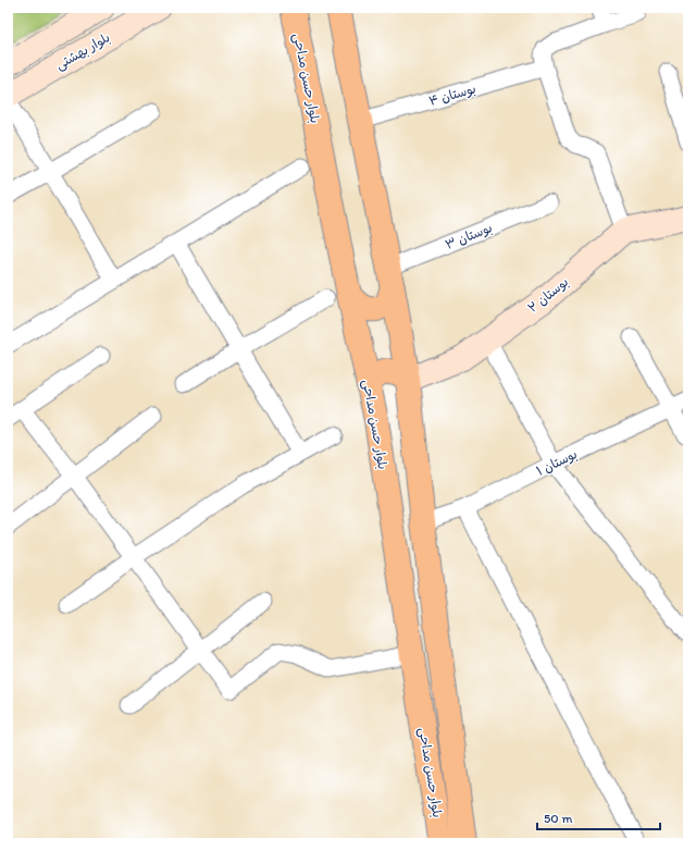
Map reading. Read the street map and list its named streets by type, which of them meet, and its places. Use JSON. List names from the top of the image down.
{
  "streets": {
    "main road": ["بلوار حسن مداحی"],
    "street": [
      "بلوار بهشتی",
      "بوستان ۴",
      "بوستان ۳",
      "بوستان ۲",
      "بوستان ۱"
    ]
  },
  "crossings": [
    ["بلوار حسن مداحی", "بوستان ۴"],
    ["بلوار حسن مداحی", "بوستان ۳"],
    ["بلوار حسن مداحی", "بوستان ۲"],
    ["بلوار حسن مداحی", "بوستان ۱"]
  ],
  "scale_bar": "50 m"
}
